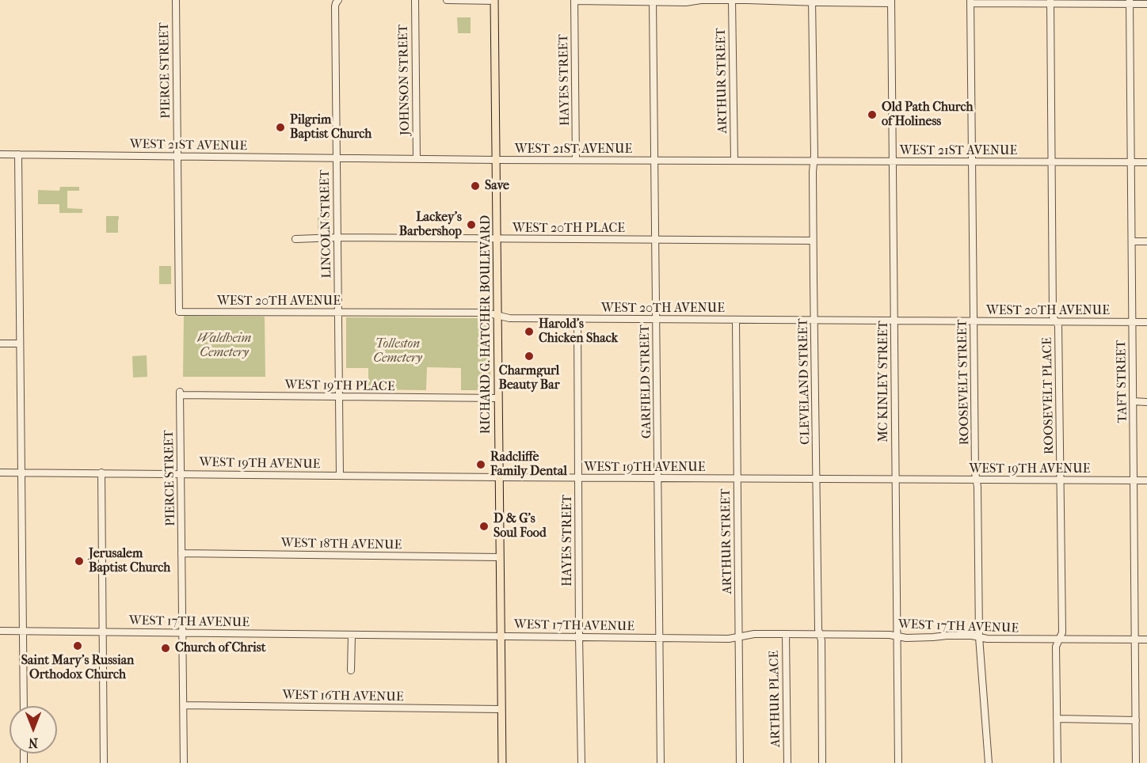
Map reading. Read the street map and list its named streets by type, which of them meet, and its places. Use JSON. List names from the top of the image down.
{
  "streets": {
    "main road": ["RICHARD G. HATCHER BOULEVARD"],
    "street": [
      "PIERCE STREET",
      "JOHNSON STREET",
      "HAYES STREET",
      "ARTHUR STREET",
      "WEST 21ST AVENUE",
      "LINCOLN STREET",
      "WEST 20TH PLACE",
      "WEST 20TH AVENUE",
      "GARFIELD STREET",
      "CLEVELAND STREET",
      "MC KINLEY STREET",
      "TAFT STREET",
      "ROOSEVELT STREET",
      "WEST 19TH PLACE",
      "ROOSEVELT PLACE",
      "WEST 19TH AVENUE",
      "WEST 18TH AVENUE",
      "WEST 17TH AVENUE",
      "WEST 16TH AVENUE",
      "ARTHUR PLACE"
    ]
  },
  "crossings": [
    ["PIERCE STREET", "WEST 21ST AVENUE"],
    ["PIERCE STREET", "WEST 20TH AVENUE"],
    ["PIERCE STREET", "WEST 19TH PLACE"],
    ["PIERCE STREET", "WEST 19TH AVENUE"],
    ["PIERCE STREET", "WEST 18TH AVENUE"],
    ["PIERCE STREET", "WEST 17TH AVENUE"],
    ["PIERCE STREET", "WEST 16TH AVENUE"],
    ["JOHNSON STREET", "WEST 21ST AVENUE"],
    ["HAYES STREET", "WEST 21ST AVENUE"],
    ["HAYES STREET", "WEST 20TH AVENUE"],
    ["HAYES STREET", "WEST 19TH AVENUE"],
    ["HAYES STREET", "WEST 17TH AVENUE"],
    ["ARTHUR STREET", "WEST 21ST AVENUE"],
    ["ARTHUR STREET", "WEST 20TH AVENUE"],
    ["ARTHUR STREET", "WEST 19TH AVENUE"],
    ["ARTHUR STREET", "WEST 17TH AVENUE"],
    ["WEST 21ST AVENUE", "LINCOLN STREET"],
    ["WEST 21ST AVENUE", "RICHARD G. HATCHER BOULEVARD"],
    ["WEST 21ST AVENUE", "GARFIELD STREET"],
    ["WEST 21ST AVENUE", "CLEVELAND STREET"],
    ["WEST 21ST AVENUE", "MC KINLEY STREET"],
    ["WEST 21ST AVENUE", "TAFT STREET"],
    ["WEST 21ST AVENUE", "ROOSEVELT STREET"],
    ["WEST 21ST AVENUE", "ROOSEVELT PLACE"],
    ["LINCOLN STREET", "WEST 20TH PLACE"],
    ["LINCOLN STREET", "WEST 20TH AVENUE"],
    ["LINCOLN STREET", "WEST 19TH PLACE"],
    ["LINCOLN STREET", "WEST 19TH AVENUE"],
    ["WEST 20TH PLACE", "RICHARD G. HATCHER BOULEVARD"],
    ["WEST 20TH PLACE", "GARFIELD STREET"],
    ["WEST 20TH PLACE", "CLEVELAND STREET"],
    ["WEST 20TH AVENUE", "RICHARD G. HATCHER BOULEVARD"],
    ["WEST 20TH AVENUE", "GARFIELD STREET"],
    ["WEST 20TH AVENUE", "CLEVELAND STREET"],
    ["WEST 20TH AVENUE", "MC KINLEY STREET"],
    ["WEST 20TH AVENUE", "TAFT STREET"],
    ["WEST 20TH AVENUE", "ROOSEVELT STREET"],
    ["WEST 20TH AVENUE", "ROOSEVELT PLACE"],
    ["RICHARD G. HATCHER BOULEVARD", "WEST 19TH PLACE"],
    ["RICHARD G. HATCHER BOULEVARD", "WEST 19TH AVENUE"],
    ["RICHARD G. HATCHER BOULEVARD", "WEST 18TH AVENUE"],
    ["RICHARD G. HATCHER BOULEVARD", "WEST 17TH AVENUE"],
    ["RICHARD G. HATCHER BOULEVARD", "WEST 16TH AVENUE"],
    ["GARFIELD STREET", "WEST 19TH AVENUE"],
    ["GARFIELD STREET", "WEST 17TH AVENUE"],
    ["CLEVELAND STREET", "WEST 19TH AVENUE"],
    ["CLEVELAND STREET", "WEST 17TH AVENUE"],
    ["MC KINLEY STREET", "WEST 19TH AVENUE"],
    ["MC KINLEY STREET", "WEST 17TH AVENUE"],
    ["TAFT STREET", "WEST 19TH AVENUE"],
    ["TAFT STREET", "WEST 17TH AVENUE"],
    ["ROOSEVELT STREET", "WEST 19TH AVENUE"],
    ["ROOSEVELT STREET", "WEST 17TH AVENUE"],
    ["ROOSEVELT PLACE", "WEST 19TH AVENUE"],
    ["ROOSEVELT PLACE", "WEST 17TH AVENUE"],
    ["WEST 17TH AVENUE", "ARTHUR PLACE"]
  ],
  "parks": ["Waldheim Cemetery", "Tolleston Cemetery"],
  "places": [
    "Old Path Church of Holiness",
    "Pilgrim Baptist Church",
    "Save",
    "Lackey's Barbershop",
    "Harold's Chicken Shack",
    "Charmgurl Beauty Bar",
    "Radcliffe Family Dental",
    "D & G's Soul Food",
    "Jerusalem Baptist Church",
    "Saint Mary's Russian Orthodox Church",
    "Church of Christ"
  ],
  "north": "bottom"
}
